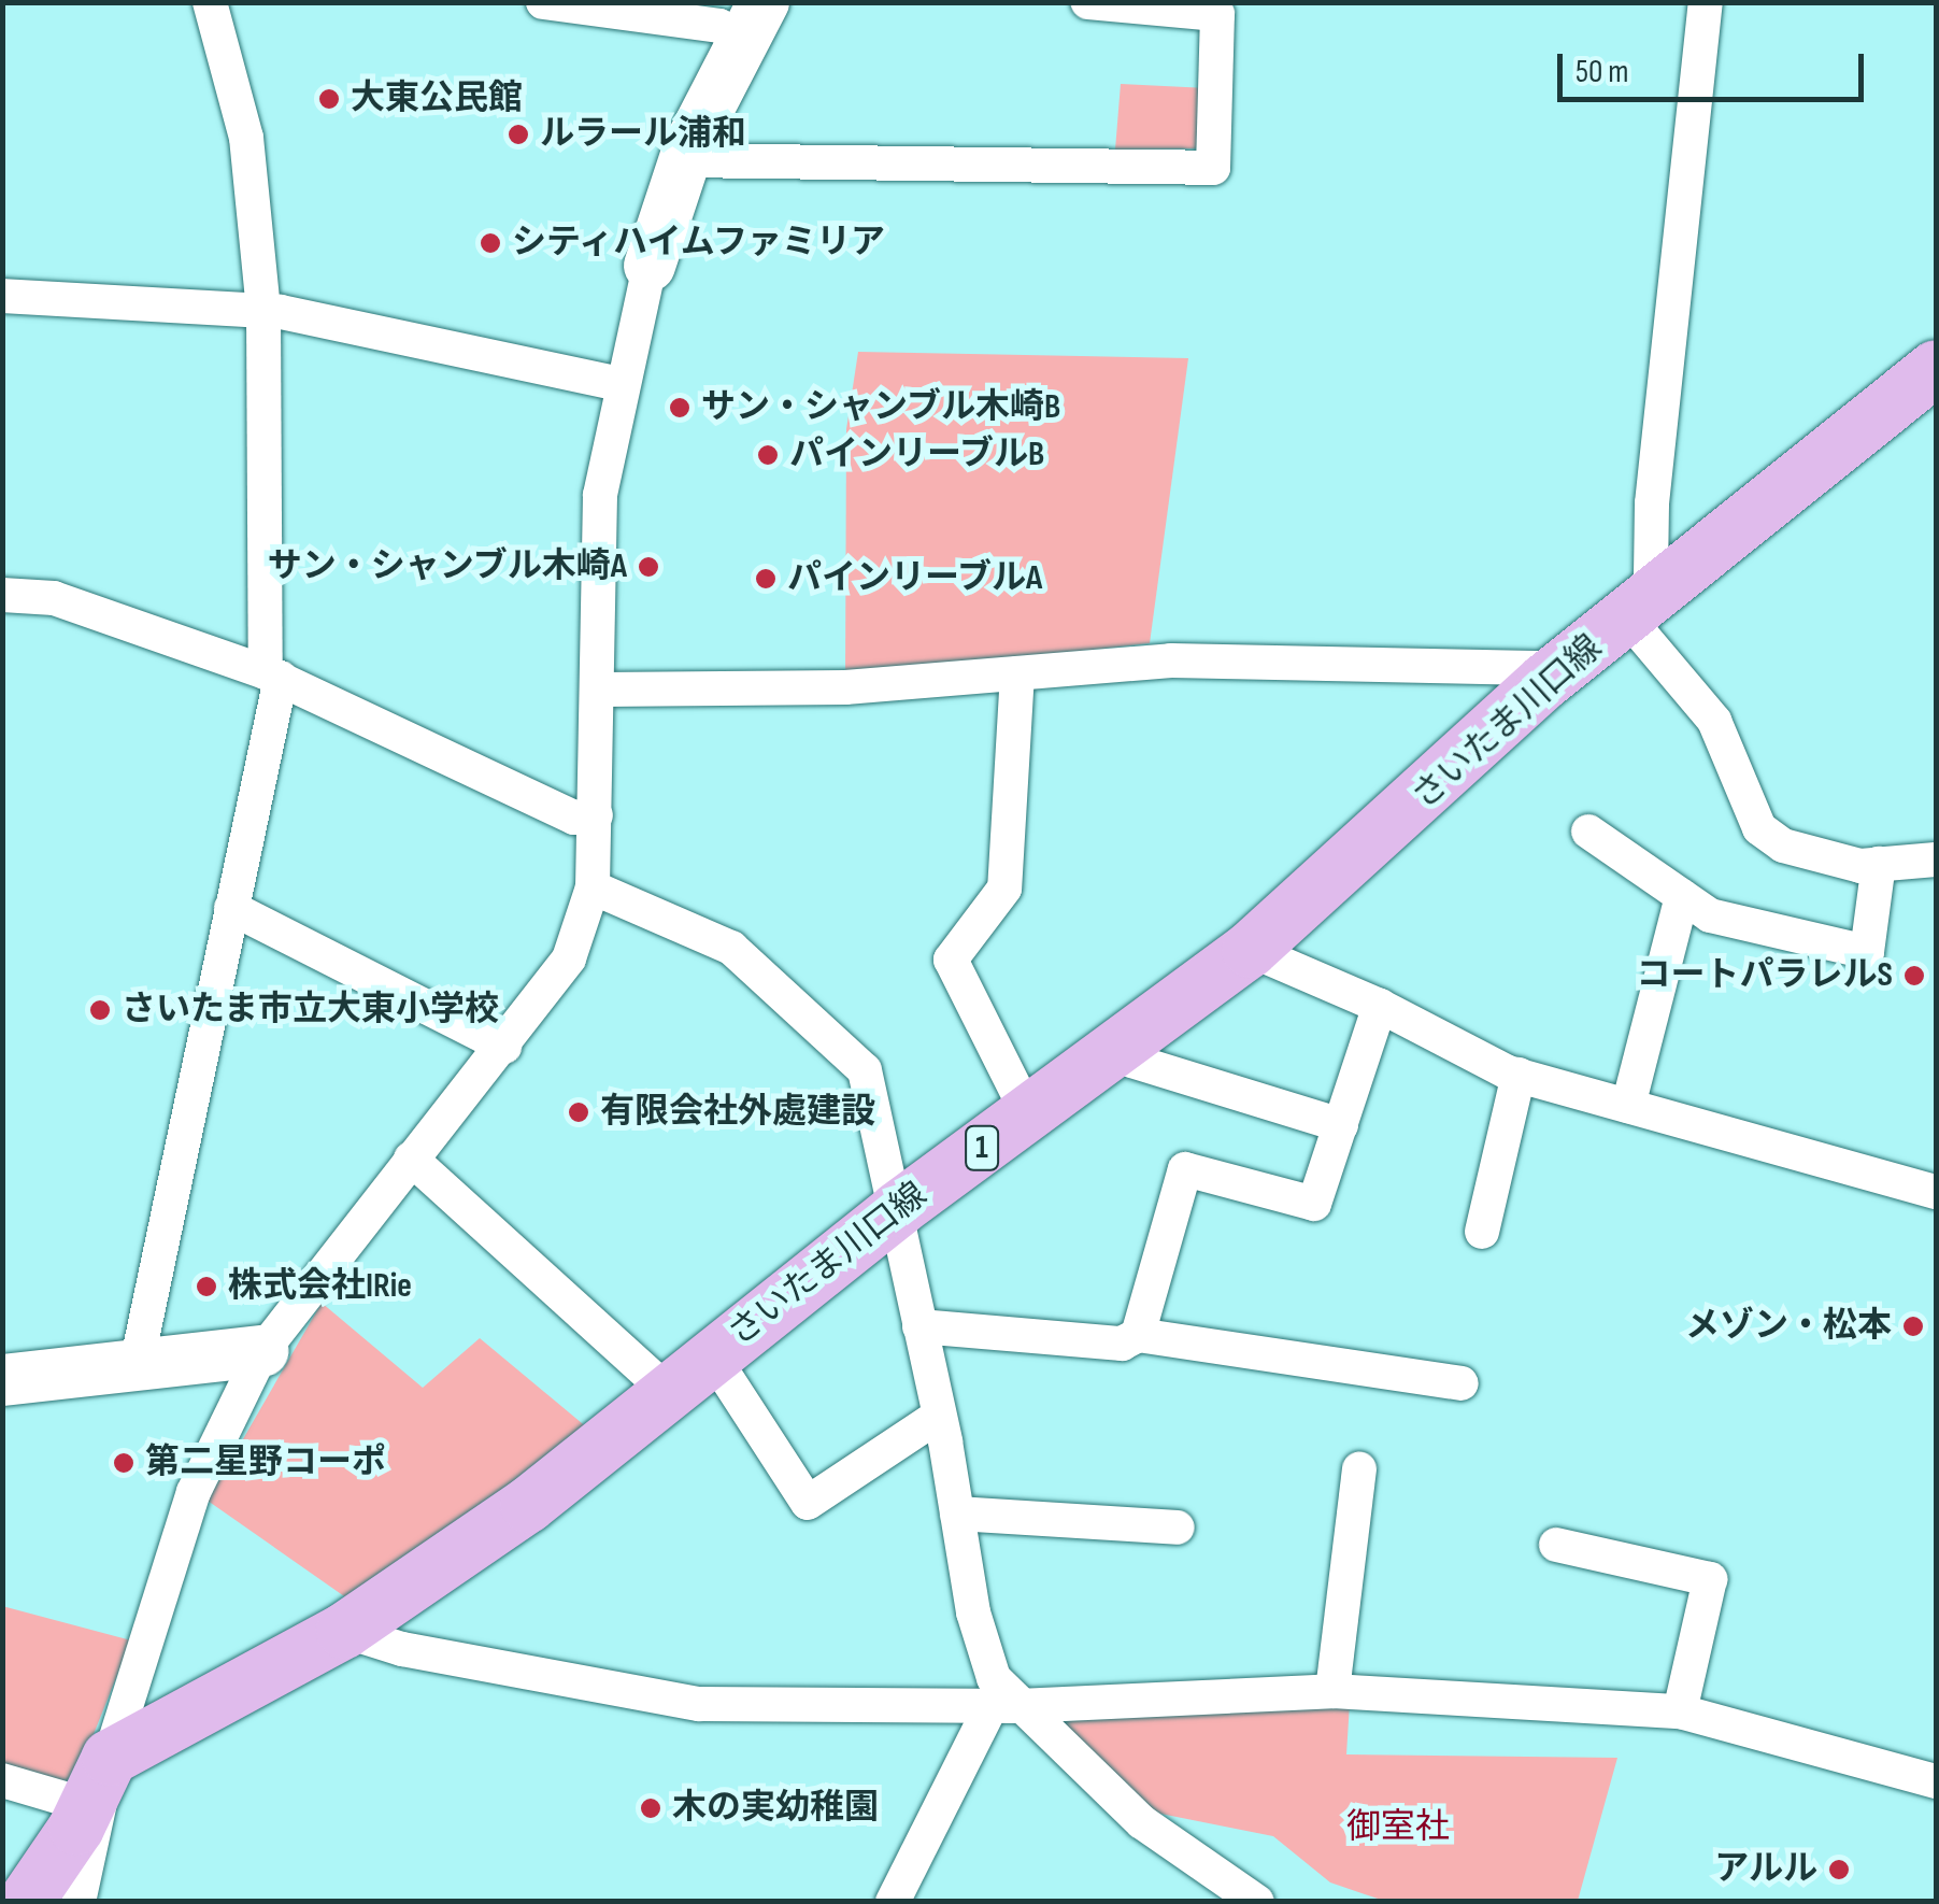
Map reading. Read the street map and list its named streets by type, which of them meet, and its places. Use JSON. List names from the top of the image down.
{
  "streets": {
    "main road": ["さいたま川口線", "1"]
  },
  "parks": ["御室社"],
  "places": [
    "大東公民館",
    "ルラール浦和",
    "シティハイムファミリア",
    "サン・シャンブル木崎B",
    "パインリーブルB",
    "サン・シャンブル木崎A",
    "パインリーブルA",
    "コートパラレルS",
    "さいたま市立大東小学校",
    "有限会社外處建設",
    "株式会社IRie",
    "メゾン・松本",
    "第二星野コーポ",
    "木の実幼稚園",
    "アルル"
  ],
  "scale_bar": "50 m"
}
